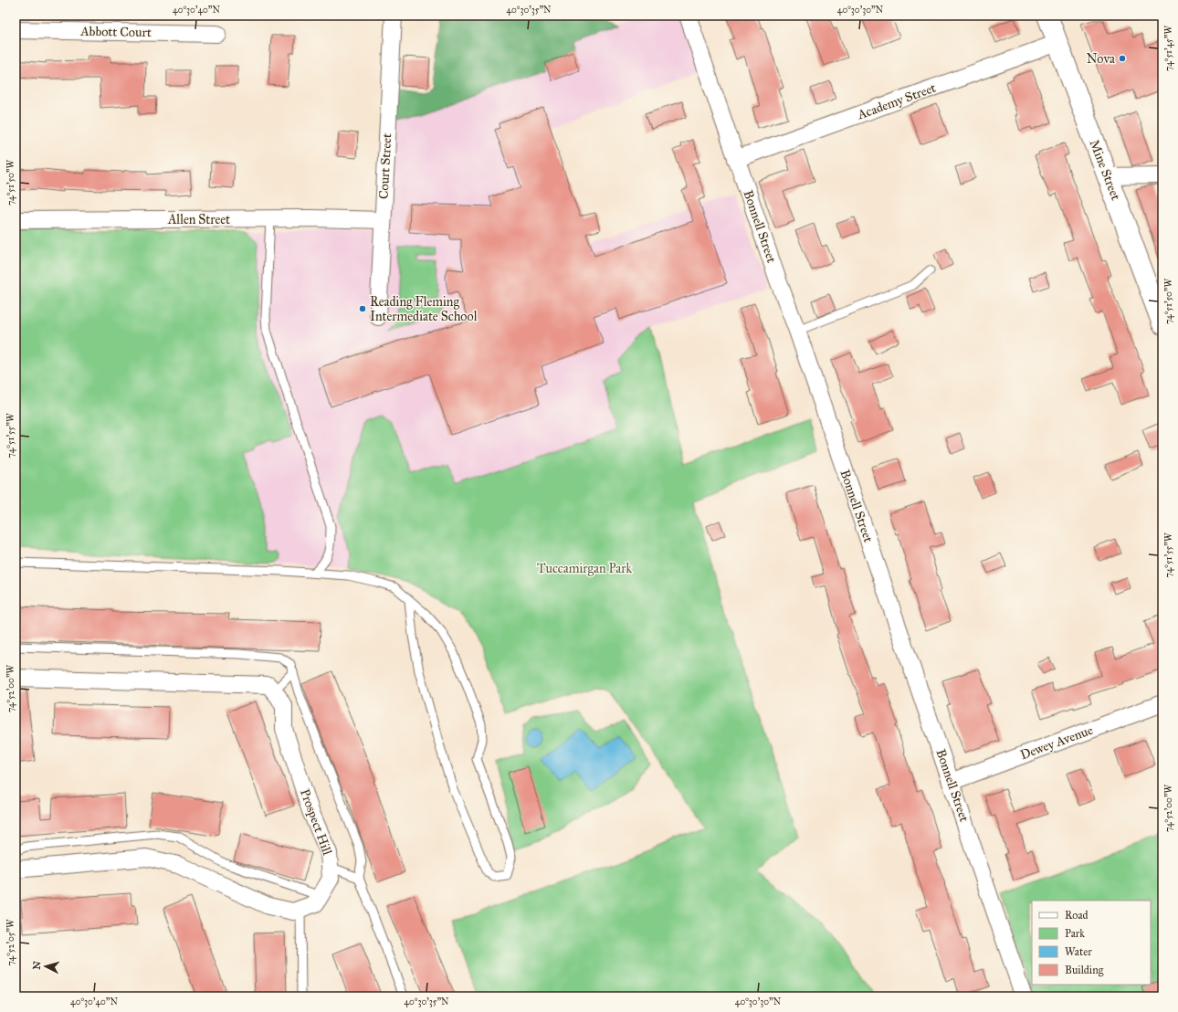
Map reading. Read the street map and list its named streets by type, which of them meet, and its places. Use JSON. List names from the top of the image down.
{
  "streets": {
    "street": [
      "Abbott Court",
      "Academy Street",
      "Court Street",
      "Mine Street",
      "Allen Street",
      "Bonnell Street",
      "Dewey Avenue",
      "Prospect Hill"
    ]
  },
  "crossings": [
    ["Academy Street", "Mine Street"],
    ["Academy Street", "Bonnell Street"],
    ["Court Street", "Allen Street"],
    ["Bonnell Street", "Dewey Avenue"]
  ],
  "parks": ["Tuccamirgan Park"],
  "places": ["Nova", "Reading Fleming Intermediate School"],
  "legend": [
    "Road",
    "Park",
    "Water",
    "Building"
  ],
  "north": "left",
  "coordinates": [
    "40°30'40\"N",
    "40°30'35\"N",
    "40°30'30\"N",
    "74°51'45\"W",
    "74°51'50\"W",
    "74°51'55\"W",
    "74°52'00\"W",
    "74°52'05\"W"
  ]
}
